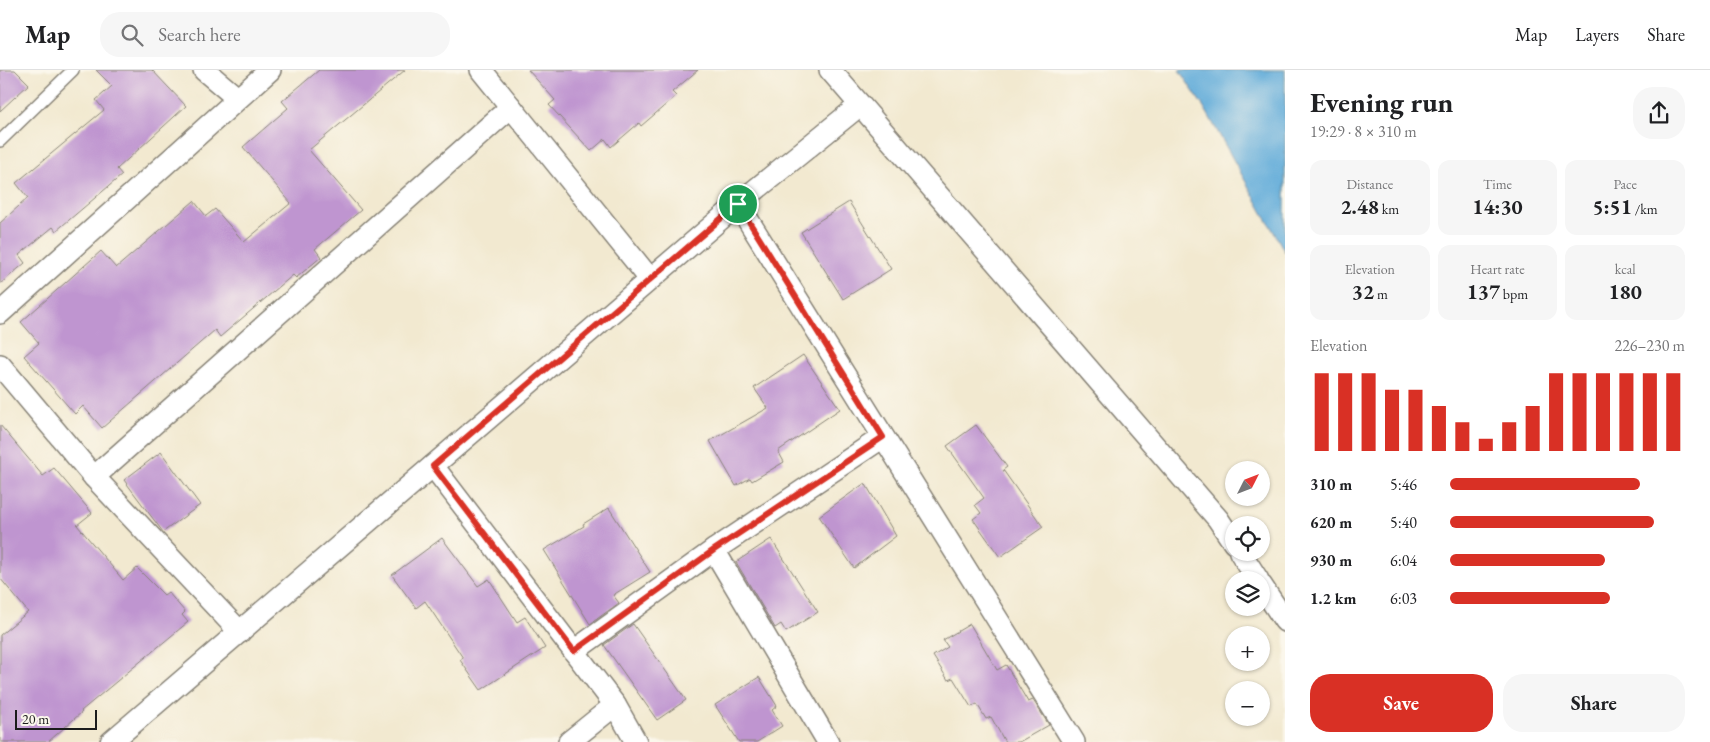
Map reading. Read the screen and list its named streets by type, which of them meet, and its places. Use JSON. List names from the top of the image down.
{
  "scale_bar": "20 m",
  "north": "top right",
  "page": {
    "header": "Map",
    "search": "Search here",
    "nav": ["Map", "Layers", "Share"],
    "heading": ["Evening run", "19:29 · 8 × 310 m"],
    "stats": [
      ["Distance", "2.48 km"],
      ["Time", "14:30"],
      ["Pace", "5:51 /km"],
      ["Elevation", "32 m"],
      ["Heart rate", "137 bpm"],
      ["kcal", "180"]
    ],
    "chart": ["Elevation", "226–230 m"],
    "map_buttons": ["+", "−"],
    "list": [
      {
        "name": "310 m",
        "note": "5:46"
      },
      {
        "name": "620 m",
        "note": "5:40"
      },
      {
        "name": "930 m",
        "note": "6:04"
      },
      {
        "name": "1.2 km",
        "note": "6:03"
      }
    ],
    "buttons": ["Save", "Share"],
    "scale": "20 m"
  }
}
